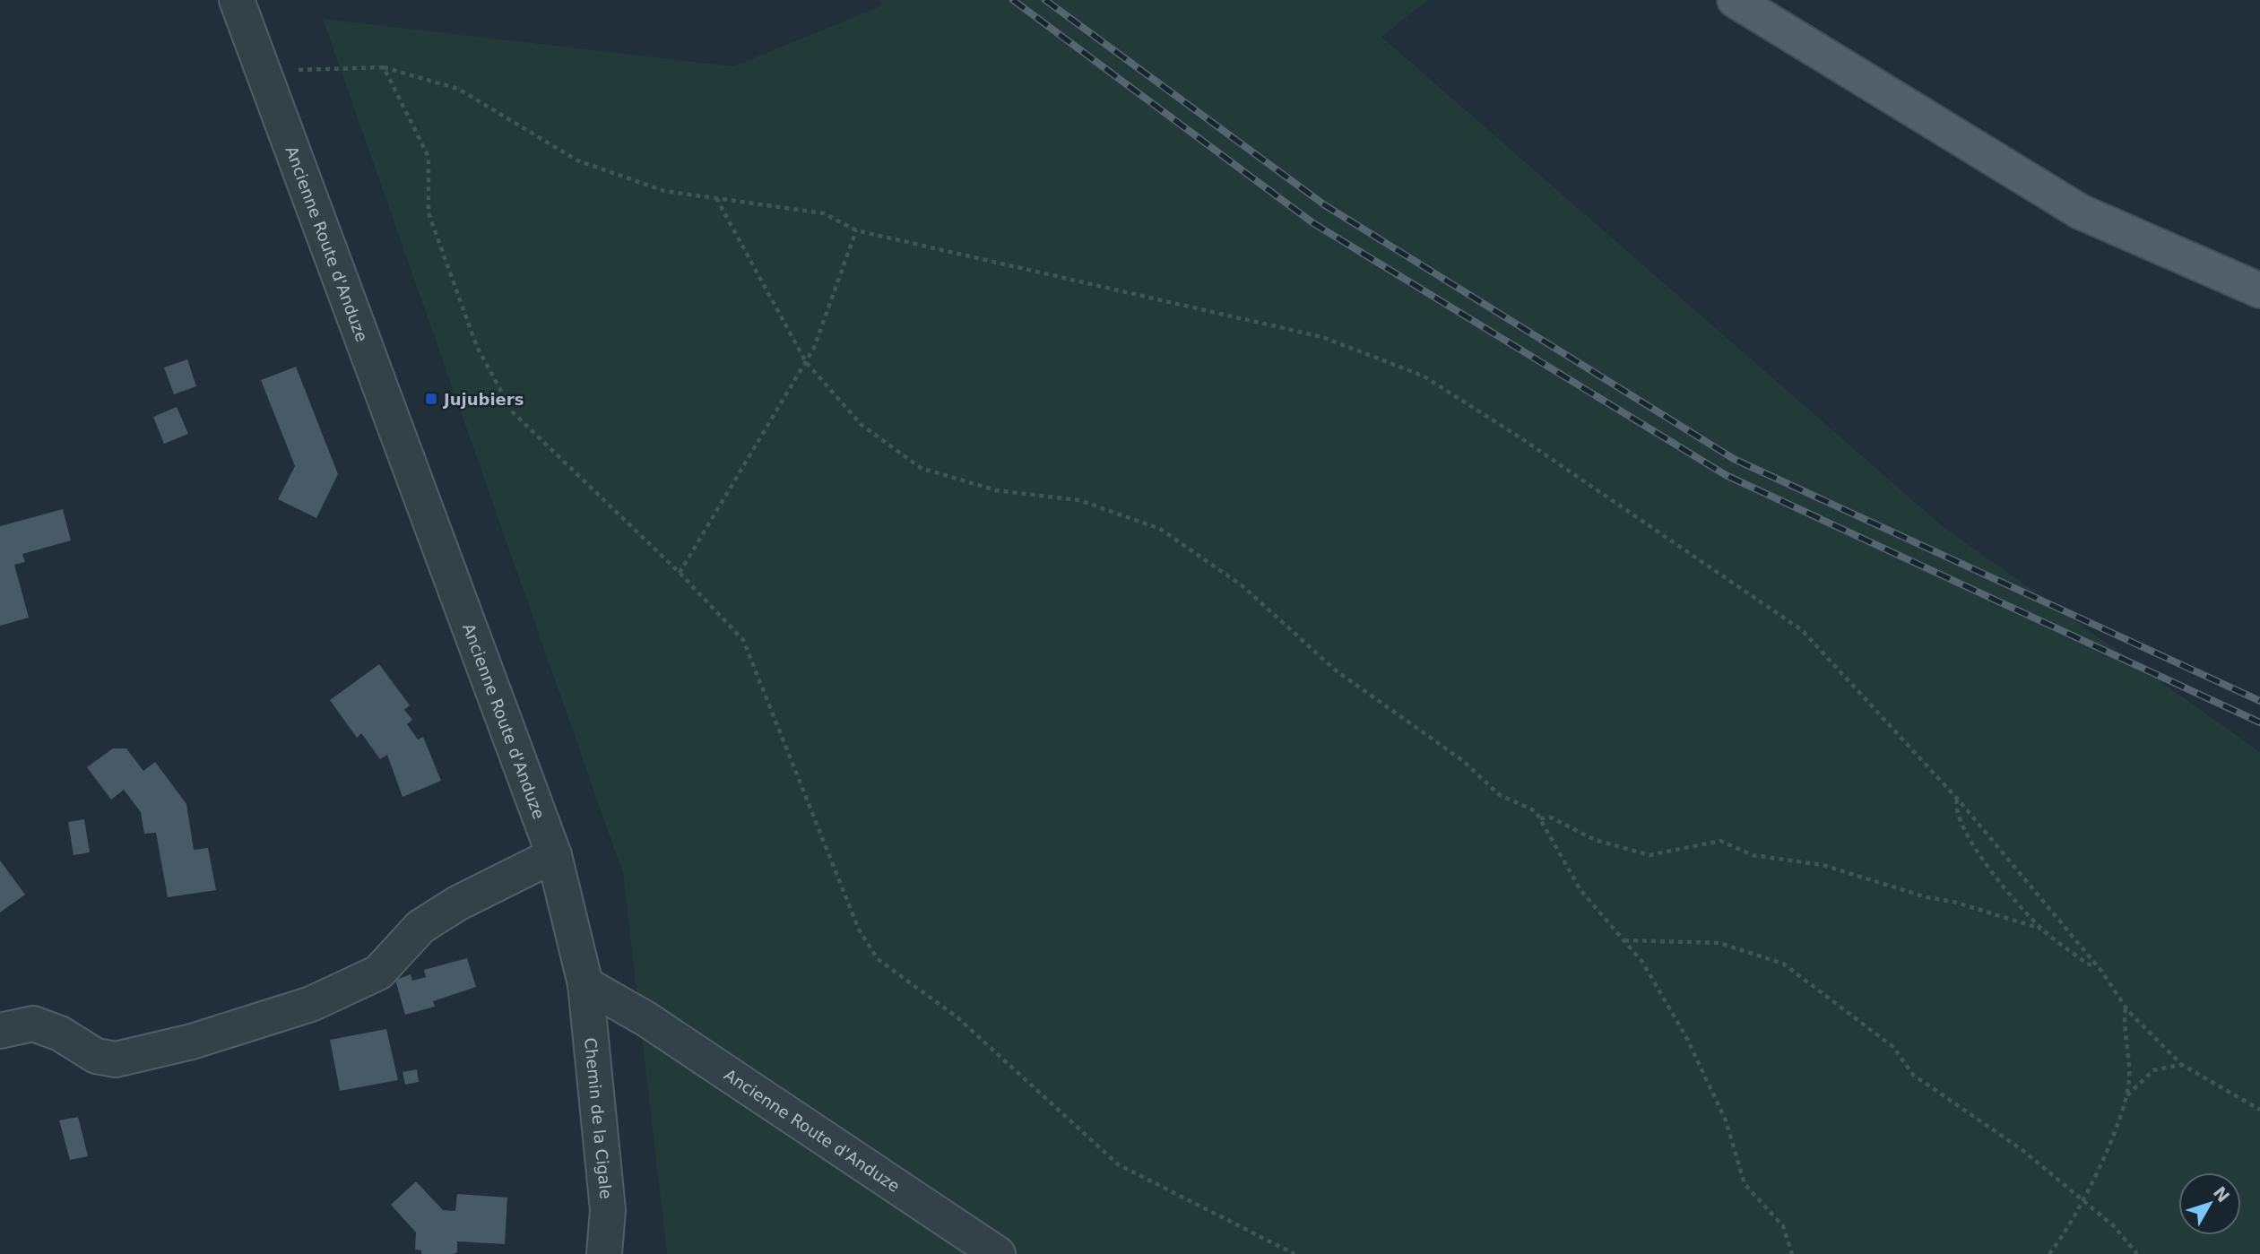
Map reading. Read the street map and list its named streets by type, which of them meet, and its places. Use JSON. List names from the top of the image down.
{
  "streets": {
    "street": ["Ancienne Route d'Anduze", "Chemin de la Cigale"]
  },
  "crossings": [
    ["Ancienne Route d'Anduze", "Chemin de la Cigale"]
  ],
  "places": {
    "transit": ["Jujubiers"]
  },
  "north": "top right"
}
